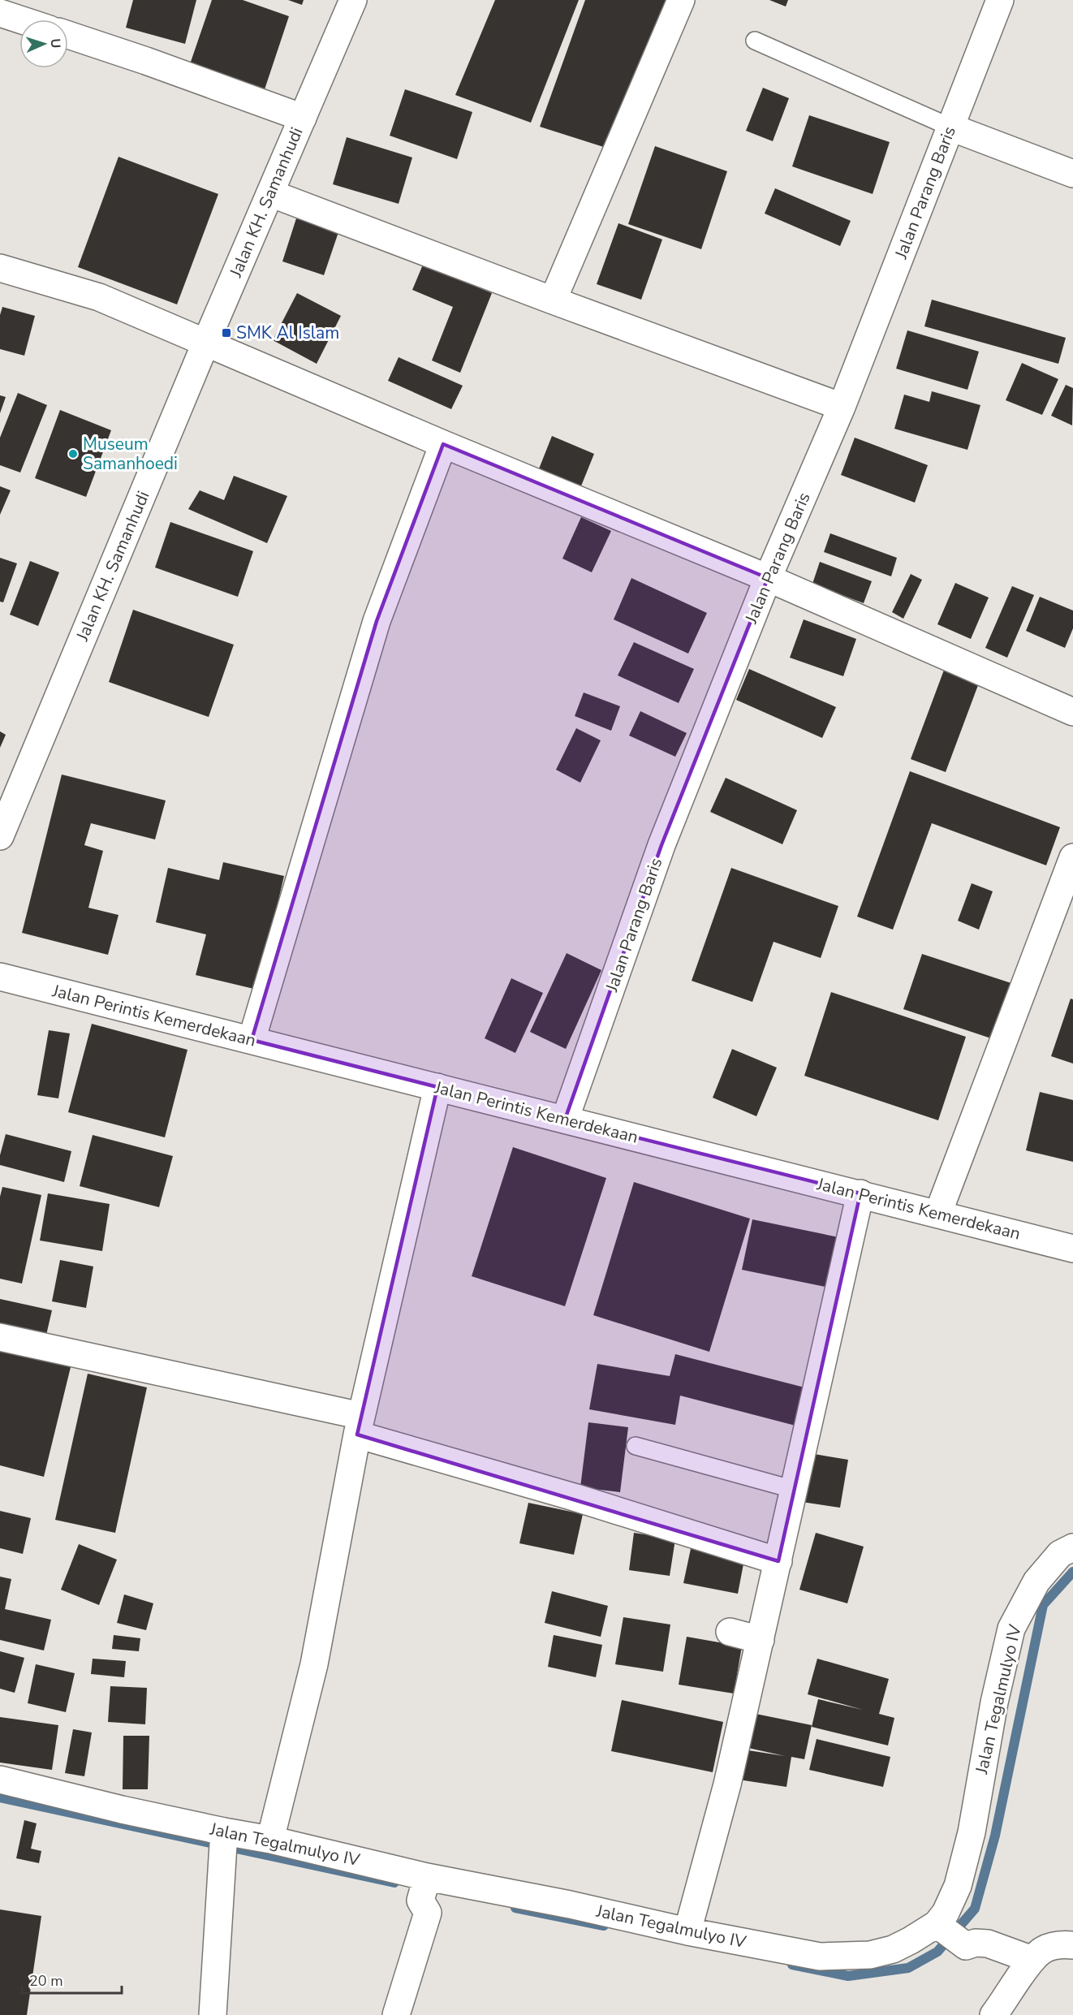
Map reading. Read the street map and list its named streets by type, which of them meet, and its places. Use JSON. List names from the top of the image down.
{
  "streets": {
    "street": [
      "Jalan Parang Baris",
      "Jalan KH. Samanhudi",
      "Jalan Perintis Kemerdekaan",
      "Jalan Tegalmulyo IV"
    ]
  },
  "crossings": [
    ["Jalan Parang Baris", "Jalan Perintis Kemerdekaan"]
  ],
  "places": {
    "transit": ["SMK Al Islam"],
    "other": ["Museum Samanhoedi"]
  },
  "scale_bar": "20 m",
  "north": "right"
}
